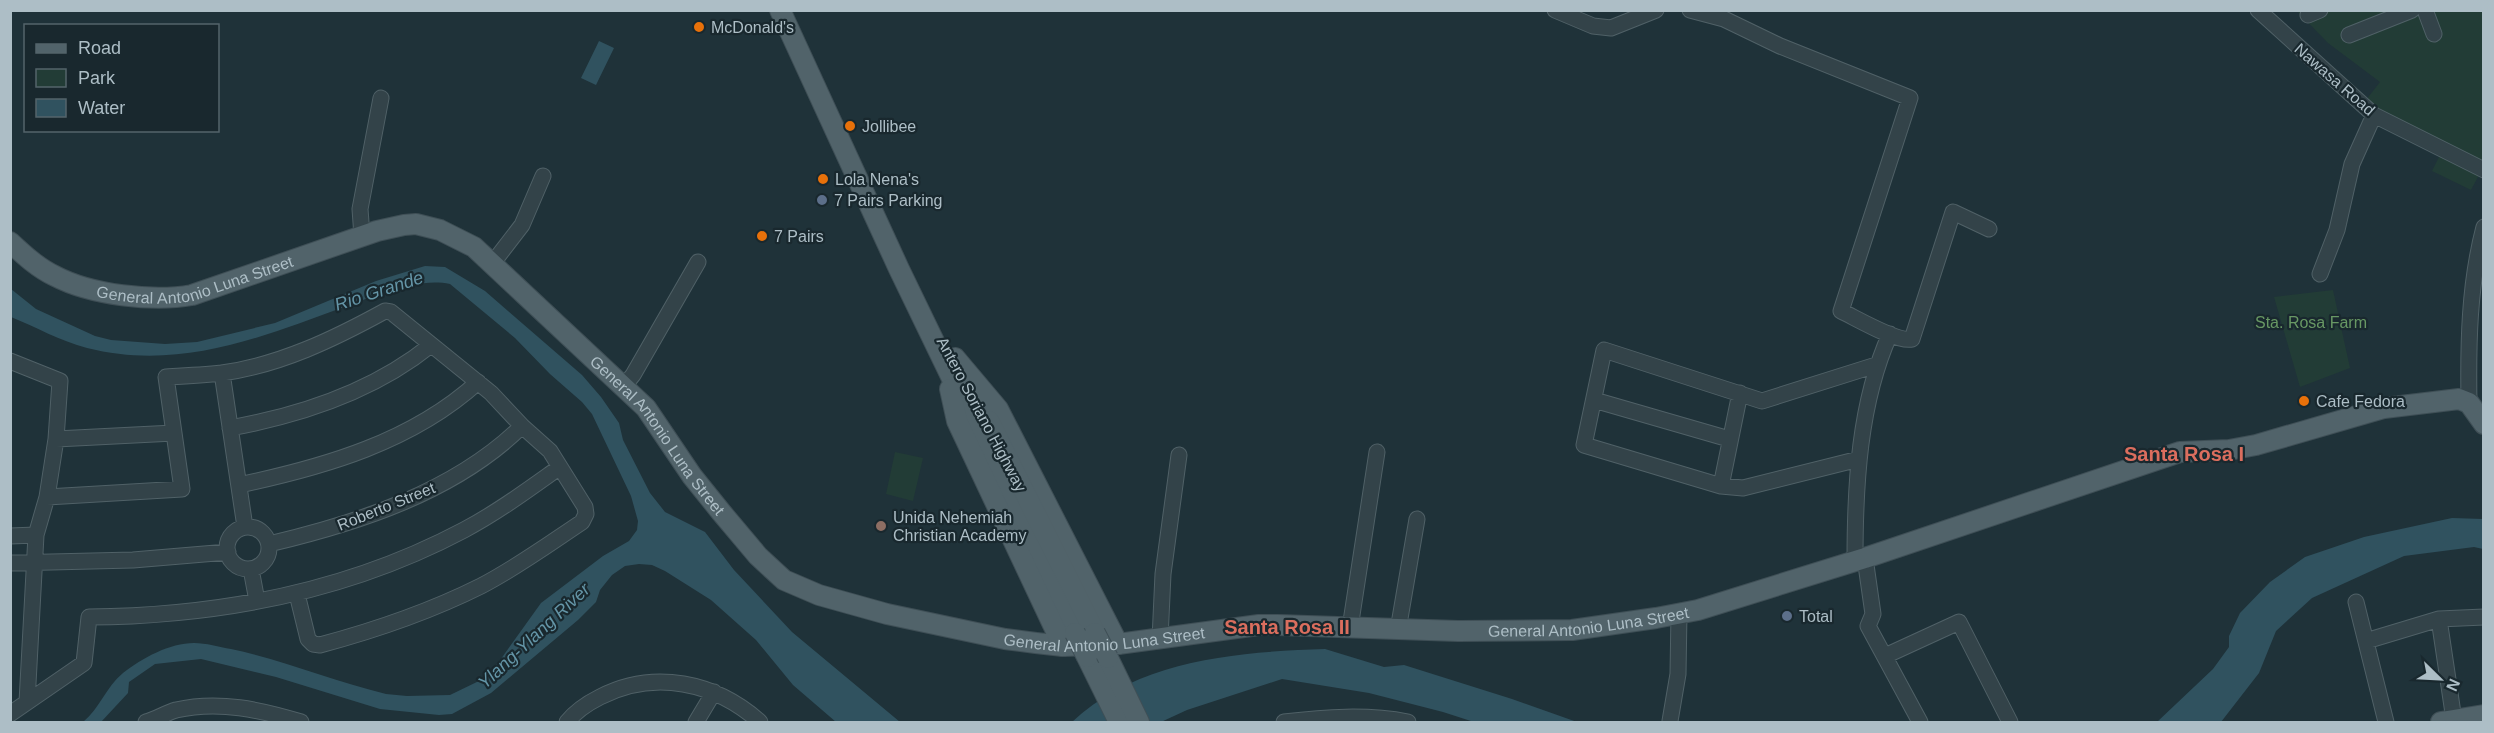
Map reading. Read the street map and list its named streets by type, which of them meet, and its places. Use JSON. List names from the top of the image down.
{
  "streets": {
    "main road": ["General Antonio Luna Street", "Antero Soriano Highway"],
    "street": ["Nawasa Road", "Roberto Street"]
  },
  "crossings": [
    ["General Antonio Luna Street", "Antero Soriano Highway"]
  ],
  "districts": ["Santa Rosa I", "Santa Rosa II"],
  "water": ["Rio Grande", "Ylang-Ylang River"],
  "parks": ["Sta. Rosa Farm"],
  "places": [
    "McDonald's",
    "Jollibee",
    "Lola Nena's",
    "7 Pairs Parking",
    "7 Pairs",
    "Cafe Fedora",
    "Unida Nehemiah Christian Academy",
    "Total"
  ],
  "legend": ["Road", "Park", "Water"],
  "north": "bottom right"
}
